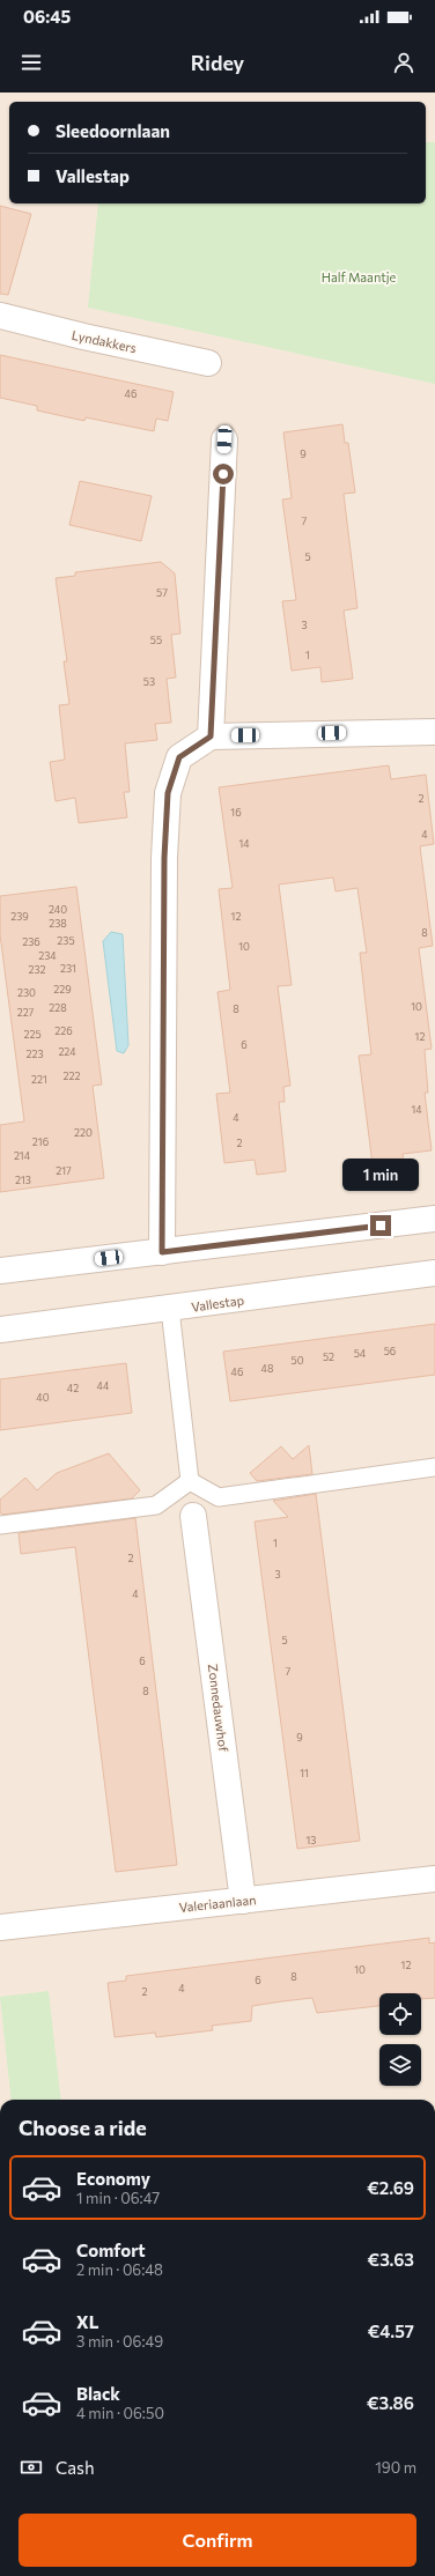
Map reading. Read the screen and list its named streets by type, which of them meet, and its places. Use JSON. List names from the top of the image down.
{
  "streets": {
    "street": [
      "Lyndakkers",
      "Vallestap",
      "Zonnedauwhof",
      "Valeriaanlaan"
    ]
  },
  "crossings": [
    ["Zonnedauwhof", "Valeriaanlaan"]
  ],
  "parks": ["Half Maantje"],
  "house_numbers": [
    "46",
    "9",
    "7",
    "5",
    "57",
    "3",
    "55",
    "1",
    "53",
    "2",
    "16",
    "4",
    "14",
    "240",
    "239",
    "12",
    "238",
    "8",
    "235",
    "236",
    "10",
    "234",
    "231",
    "232",
    "229",
    "230",
    "10",
    "228",
    "8",
    "227",
    "226",
    "225",
    "12",
    "6",
    "224",
    "223",
    "222",
    "221",
    "14",
    "4",
    "220",
    "216",
    "2",
    "214",
    "217",
    "213",
    "56",
    "54",
    "52",
    "50",
    "48",
    "46",
    "44",
    "42",
    "40",
    "1",
    "2",
    "3",
    "4",
    "5",
    "6",
    "7",
    "8",
    "9",
    "11",
    "13",
    "12",
    "10",
    "8",
    "6",
    "4",
    "2"
  ],
  "page": {
    "status": "06:45",
    "header": "Ridey",
    "banner": ["Sleedoornlaan", "Vallestap"],
    "bubble": "1 min",
    "heading": "Choose a ride",
    "list": [
      {
        "name": "Economy",
        "note": "1 min · 06:47",
        "value": "€2.69"
      },
      {
        "name": "Comfort",
        "note": "2 min · 06:48",
        "value": "€3.63"
      },
      {
        "name": "XL",
        "note": "3 min · 06:49",
        "value": "€4.57"
      },
      {
        "name": "Black",
        "note": "4 min · 06:50",
        "value": "€3.86"
      }
    ],
    "pay": ["Cash", "190 m"],
    "buttons": "Confirm"
  }
}
